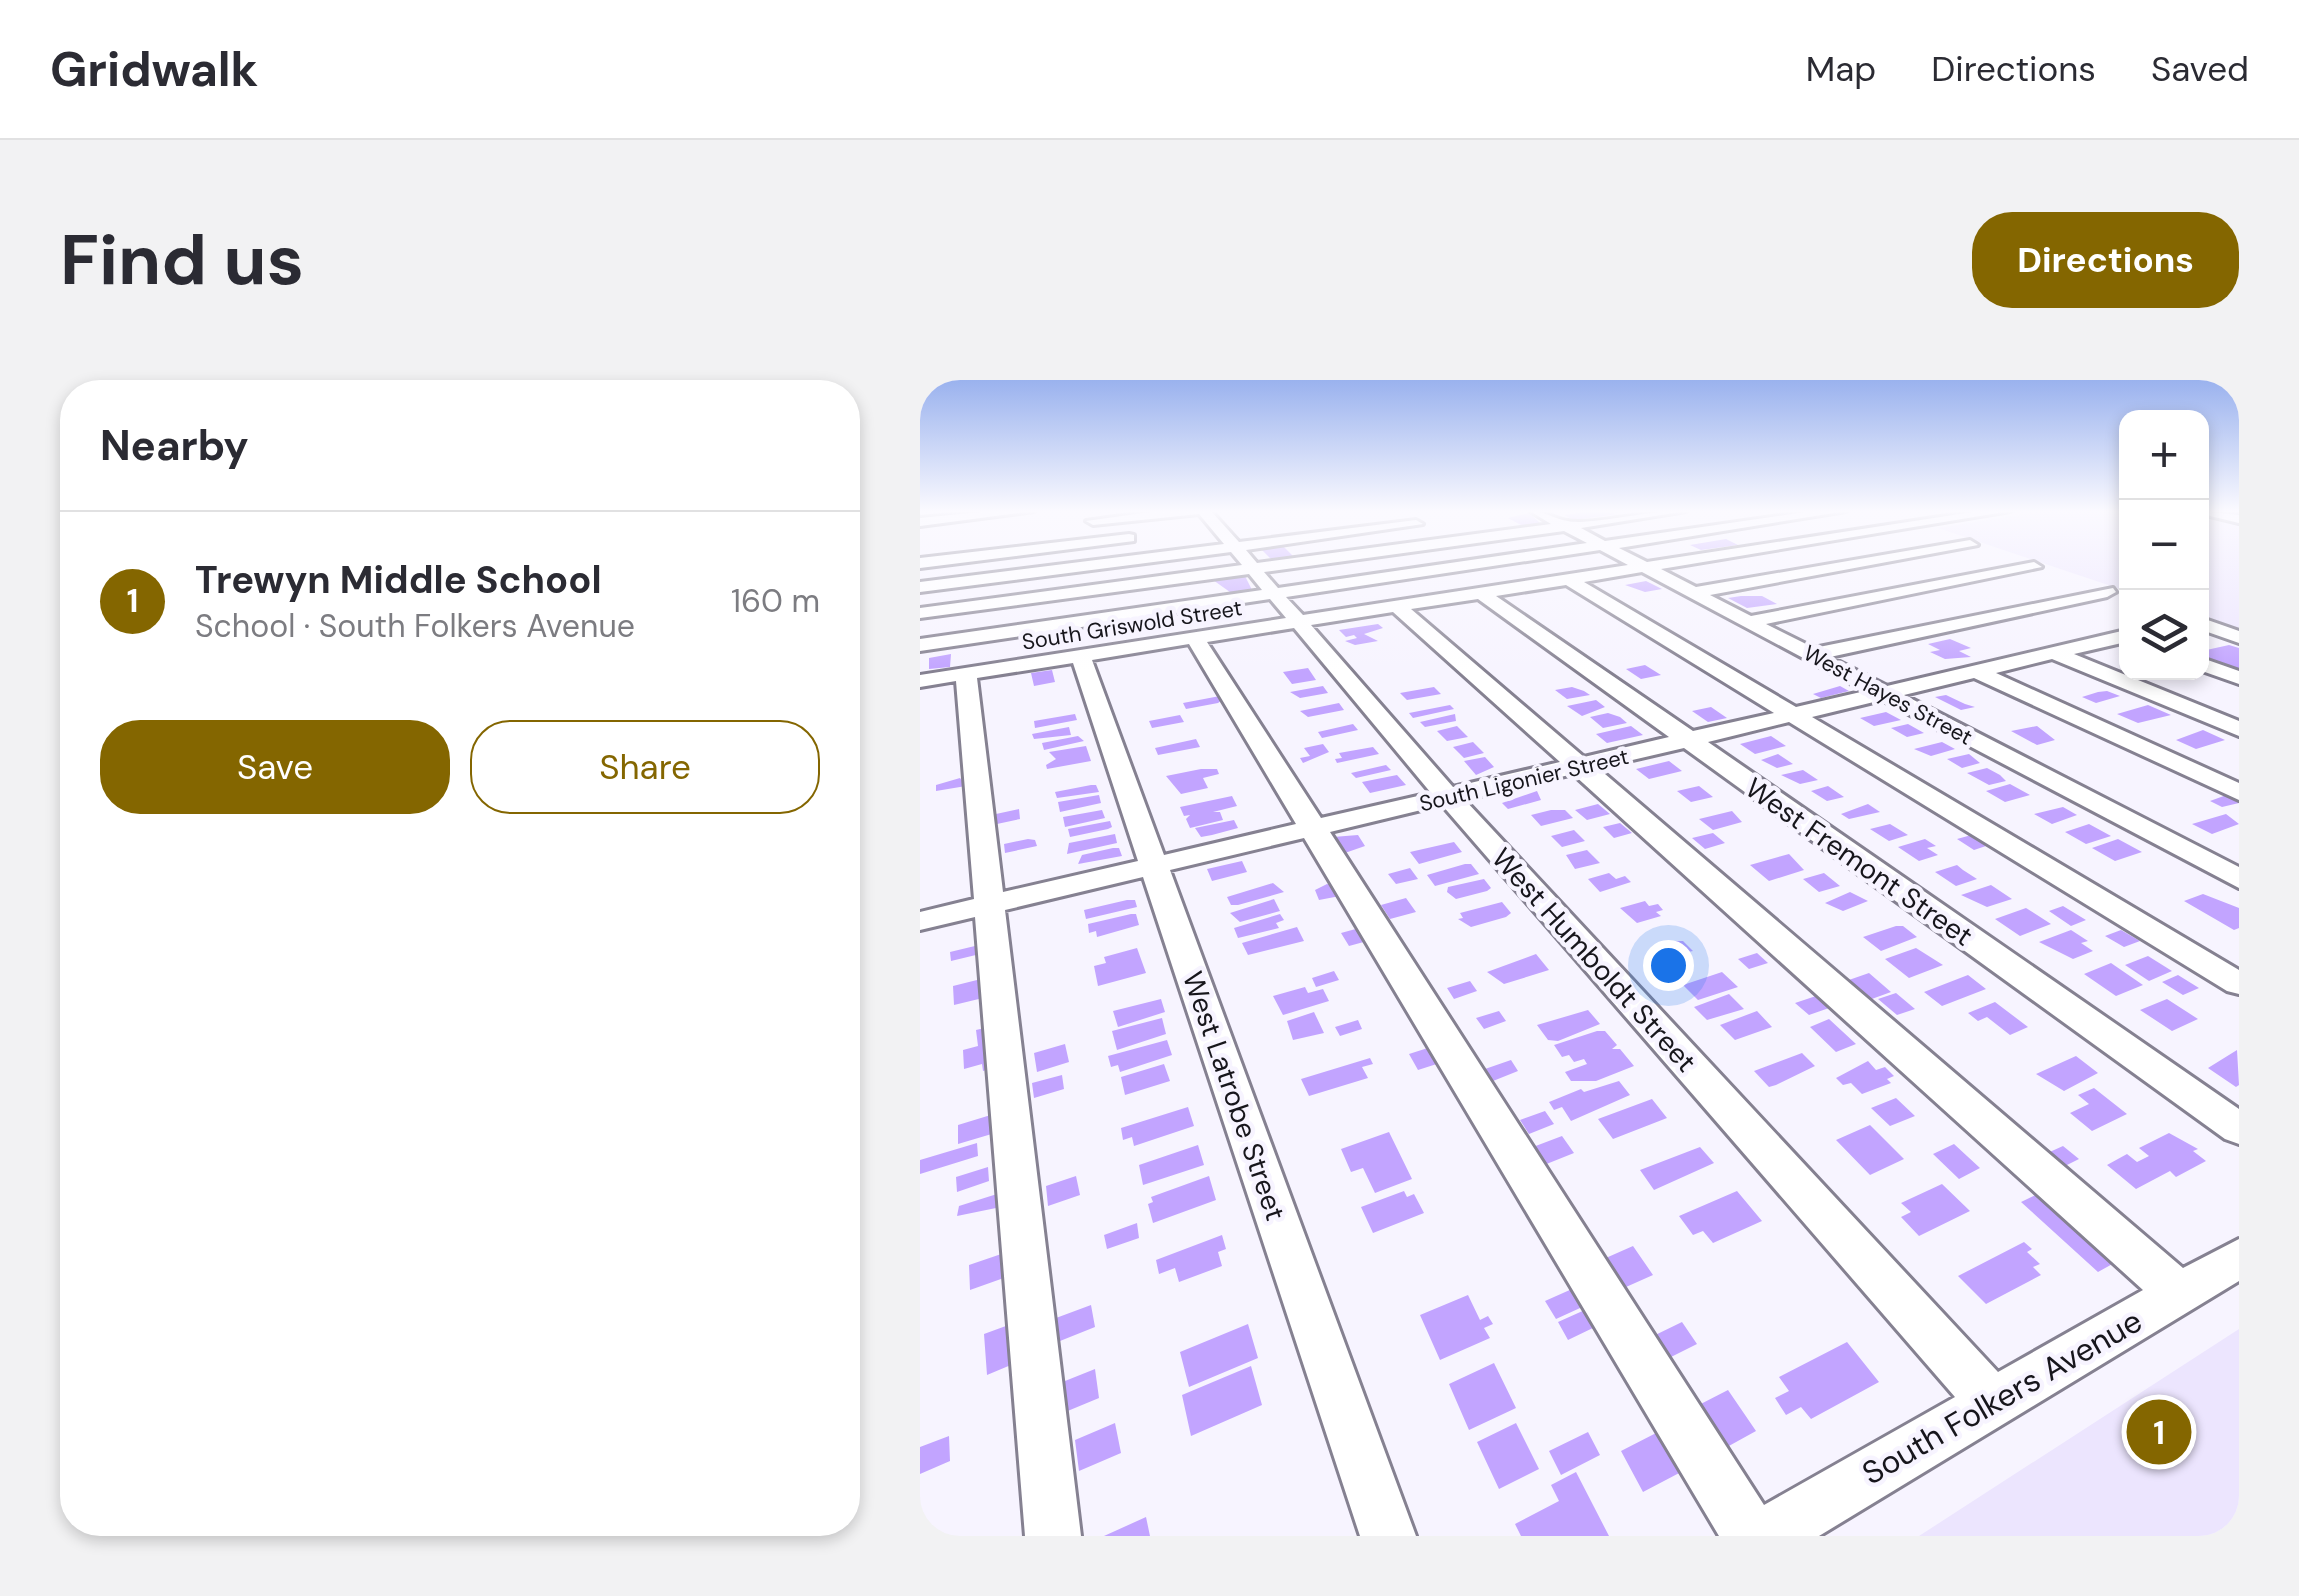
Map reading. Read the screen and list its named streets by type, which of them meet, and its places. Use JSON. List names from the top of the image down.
{
  "streets": {
    "street": [
      "South Griswold Street",
      "West Hayes Street",
      "South Ligonier Street",
      "West Fremont Street",
      "West Humboldt Street",
      "West Latrobe Street",
      "South Folkers Avenue"
    ]
  },
  "crossings": [
    ["South Griswold Street", "West Hayes Street"],
    ["South Griswold Street", "West Fremont Street"],
    ["South Griswold Street", "West Humboldt Street"],
    ["South Griswold Street", "West Latrobe Street"],
    ["West Hayes Street", "South Ligonier Street"],
    ["South Ligonier Street", "West Fremont Street"],
    ["South Ligonier Street", "West Humboldt Street"],
    ["South Ligonier Street", "West Latrobe Street"],
    ["West Humboldt Street", "South Folkers Avenue"]
  ],
  "page": {
    "header": "Gridwalk",
    "nav": ["Map", "Directions", "Saved"],
    "buttons": [
      "Directions",
      ["Save", "Share"]
    ],
    "title": "Find us",
    "heading": "Nearby",
    "map_buttons": ["+", "−"],
    "list": [
      {
        "mark": "1",
        "name": "Trewyn Middle School",
        "note": "School · South Folkers Avenue",
        "value": "160 m"
      }
    ],
    "pins": "1"
  }
}
